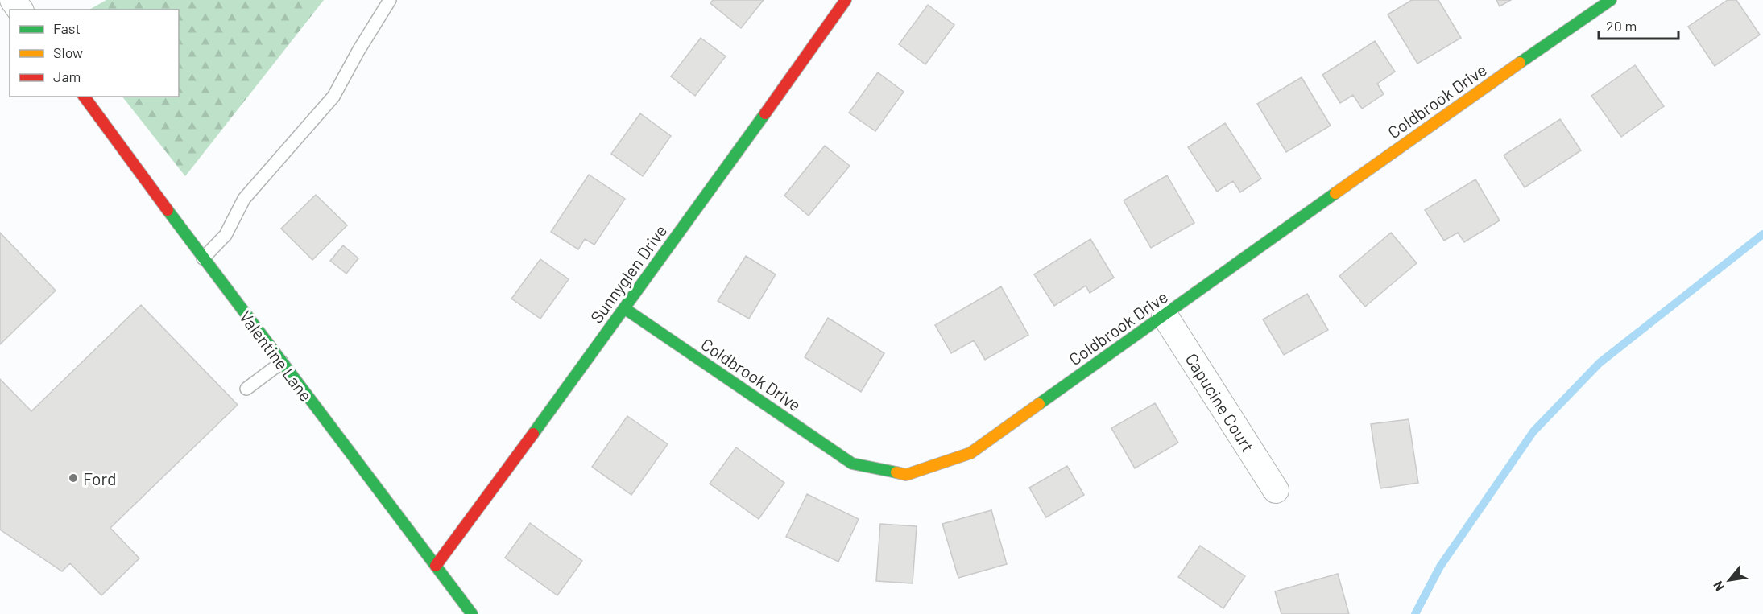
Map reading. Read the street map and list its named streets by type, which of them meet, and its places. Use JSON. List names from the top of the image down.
{
  "streets": {
    "street": [
      "Coldbrook Drive",
      "Sunnyglen Drive",
      "Valentine Lane",
      "Capucine Court"
    ]
  },
  "crossings": [
    ["Coldbrook Drive", "Sunnyglen Drive"],
    ["Coldbrook Drive", "Capucine Court"],
    ["Sunnyglen Drive", "Valentine Lane"]
  ],
  "places": ["Ford"],
  "legend": ["Fast", "Slow", "Jam"],
  "scale_bar": "20 m",
  "north": "bottom left"
}
